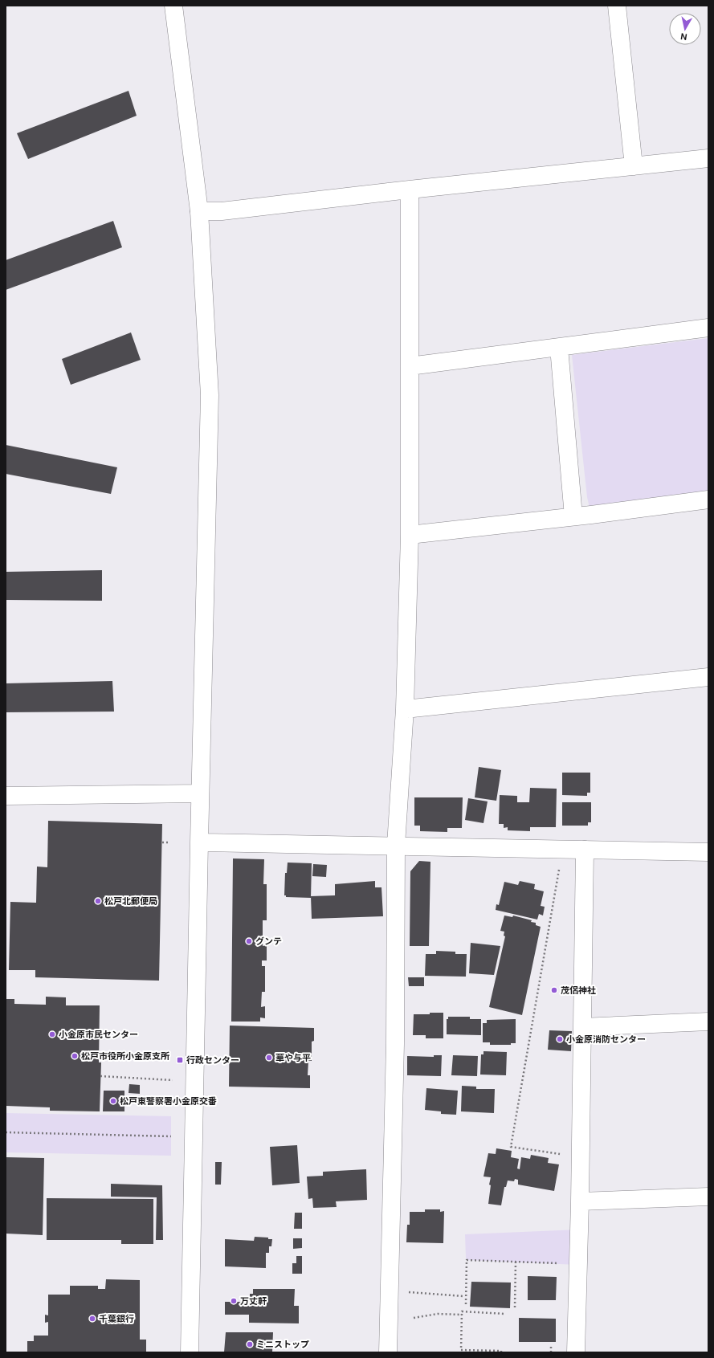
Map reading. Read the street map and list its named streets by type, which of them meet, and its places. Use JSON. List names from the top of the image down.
{
  "places": {
    "other": [
      "松戸北郵便局",
      "グンテ",
      "茂侶神社",
      "小金原市民センター",
      "小金原消防センター",
      "松戸市役所小金原支所",
      "華や与平",
      "松戸東警察署小金原交番",
      "万丈軒",
      "千葉銀行",
      "ミニストップ"
    ],
    "transit": ["行政センター"]
  },
  "north": "bottom"
}
